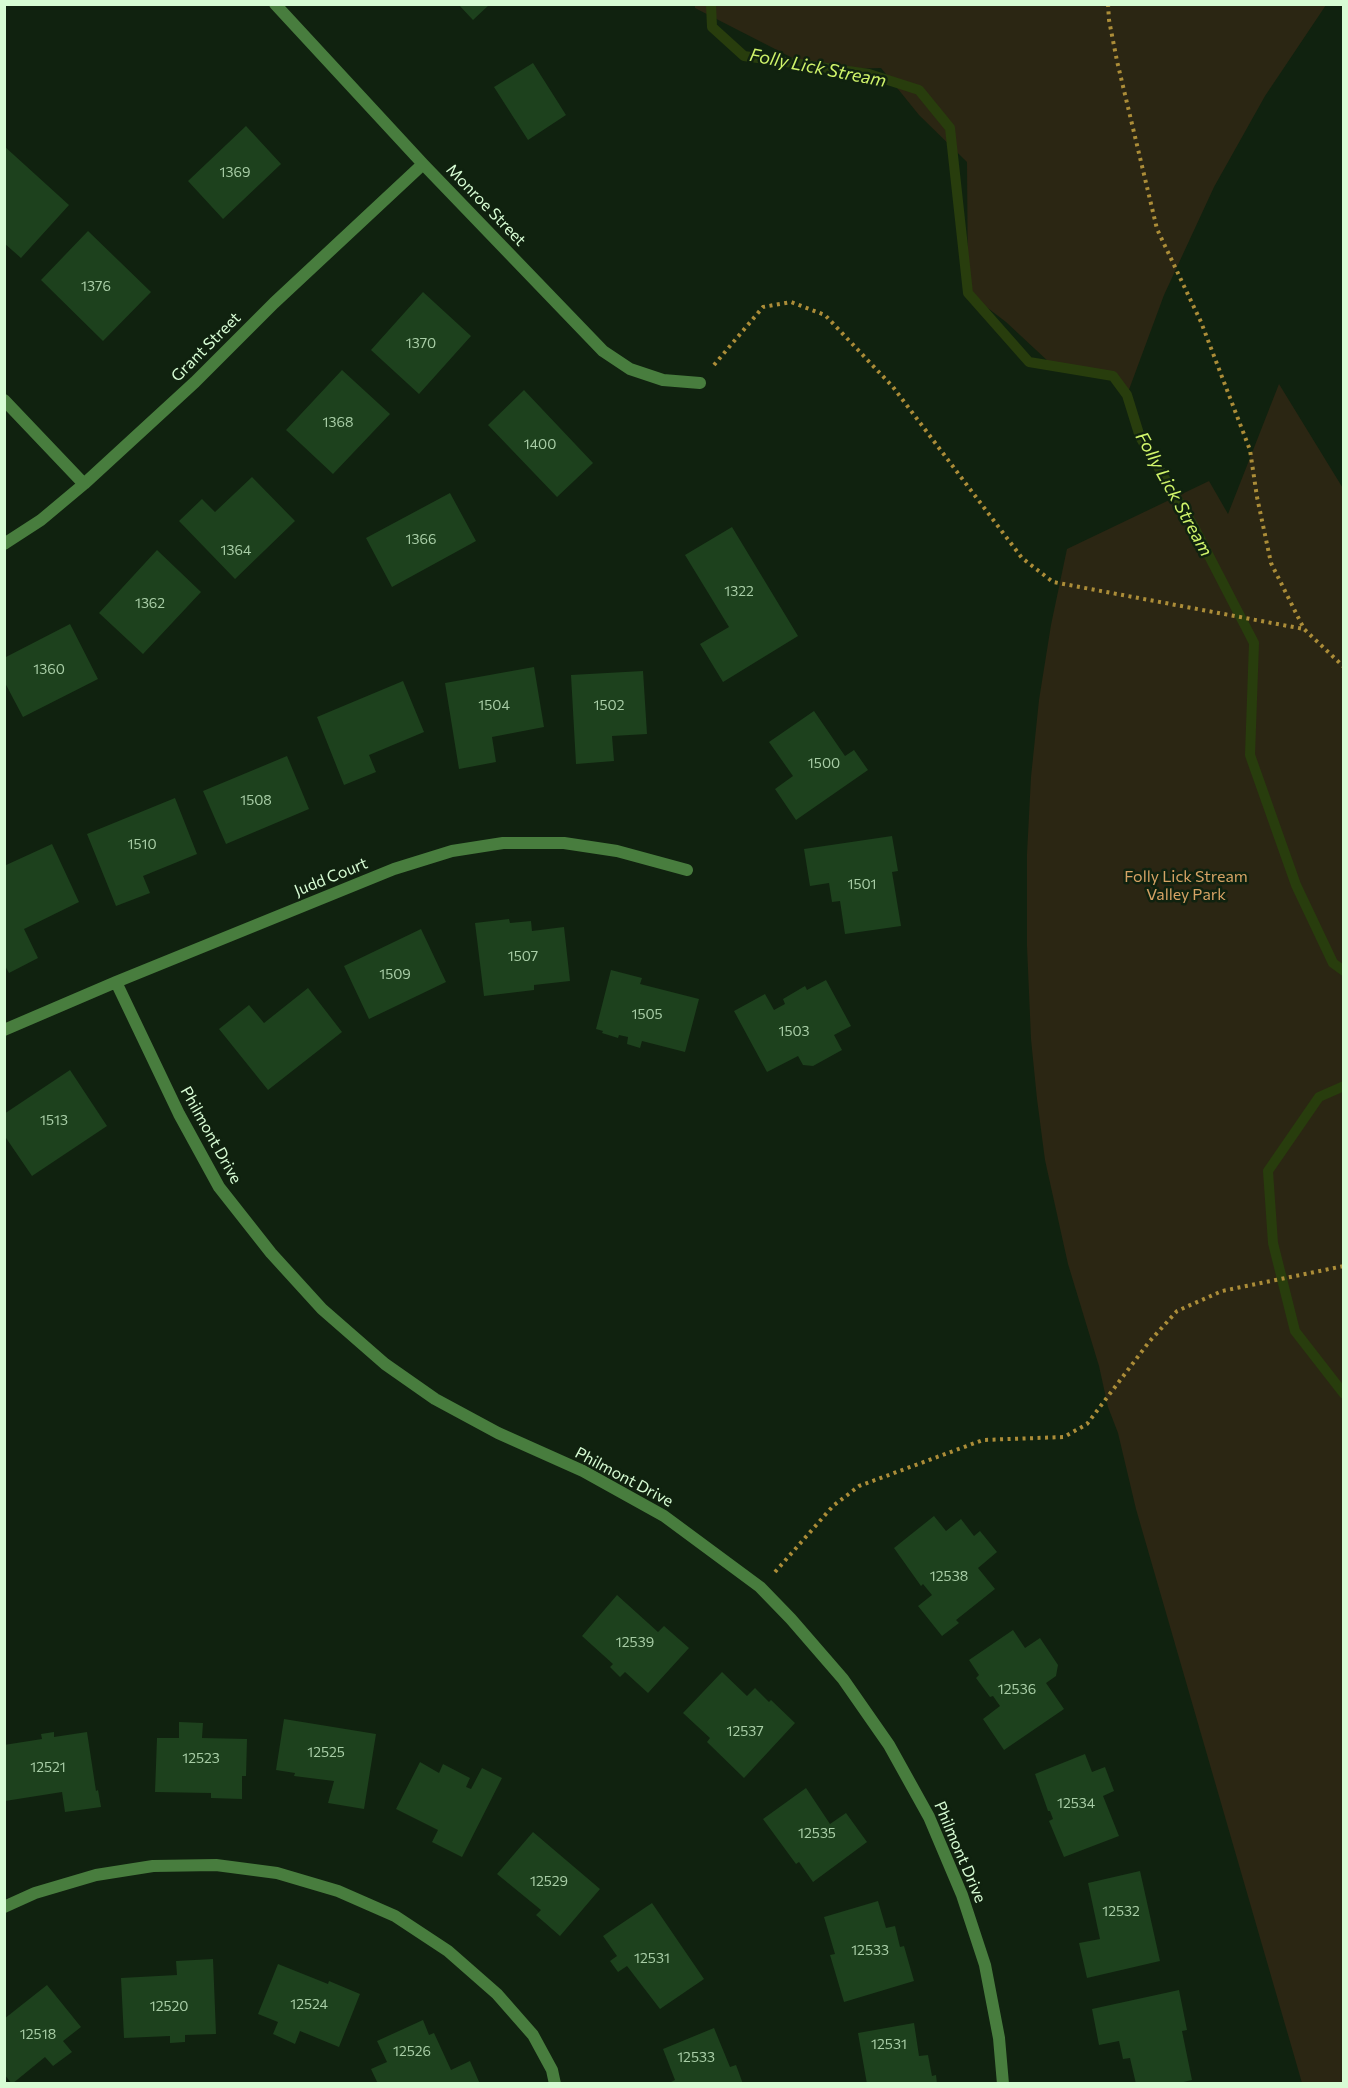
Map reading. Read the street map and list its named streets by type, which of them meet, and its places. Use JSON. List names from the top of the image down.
{
  "streets": {
    "street": [
      "Monroe Street",
      "Grant Street",
      "Judd Court",
      "Philmont Drive"
    ]
  },
  "crossings": [
    ["Monroe Street", "Grant Street"],
    ["Judd Court", "Philmont Drive"]
  ],
  "water": ["Folly Lick Stream"],
  "parks": ["Folly Lick Stream Valley Park"],
  "house_numbers": [
    "1369",
    "1376",
    "1370",
    "1368",
    "1400",
    "1366",
    "1364",
    "1322",
    "1362",
    "1360",
    "1504",
    "1502",
    "1500",
    "1508",
    "1510",
    "1501",
    "1507",
    "1509",
    "1505",
    "1503",
    "1513",
    "12538",
    "12539",
    "12536",
    "12537",
    "12525",
    "12523",
    "12521",
    "12534",
    "12535",
    "12529",
    "12532",
    "12533",
    "12531",
    "12524",
    "12520",
    "12518",
    "12531",
    "12526",
    "12533"
  ]
}
